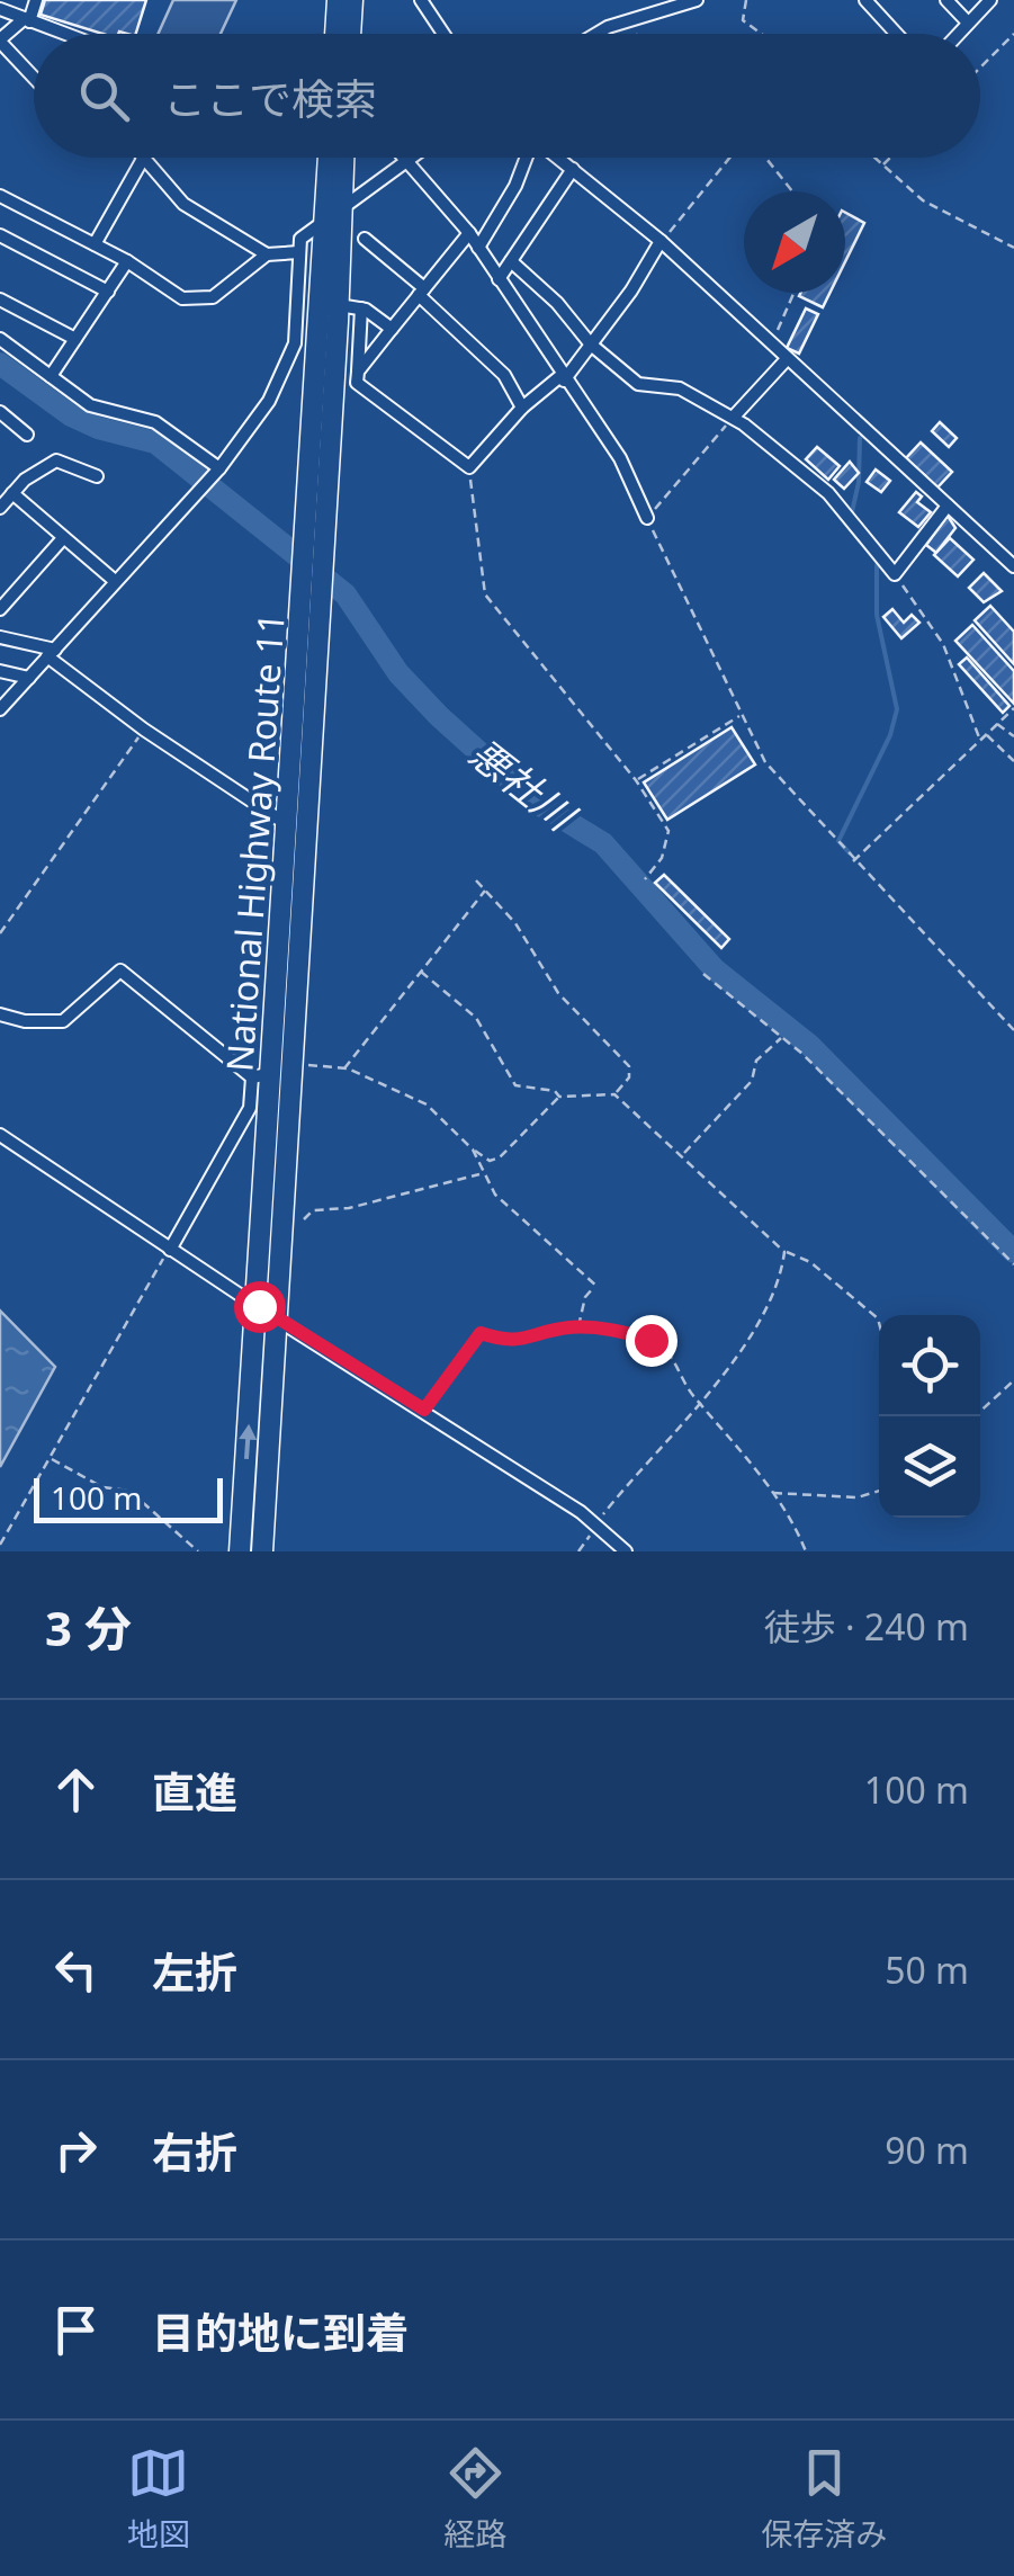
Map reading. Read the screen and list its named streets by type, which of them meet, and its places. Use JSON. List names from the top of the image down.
{
  "streets": {
    "highway": ["National Highway Route 11"]
  },
  "water": ["悪社川"],
  "scale_bar": "100 m",
  "north": "bottom left",
  "page": {
    "search": "ここで検索",
    "scale": "100 m",
    "heading": ["3 分", "徒歩 · 240 m"],
    "list": [
      ["直進", "100 m"],
      ["左折", "50 m"],
      ["右折", "90 m"],
      "目的地に到着"
    ],
    "nav": ["地図", "経路", "保存済み"]
  }
}
